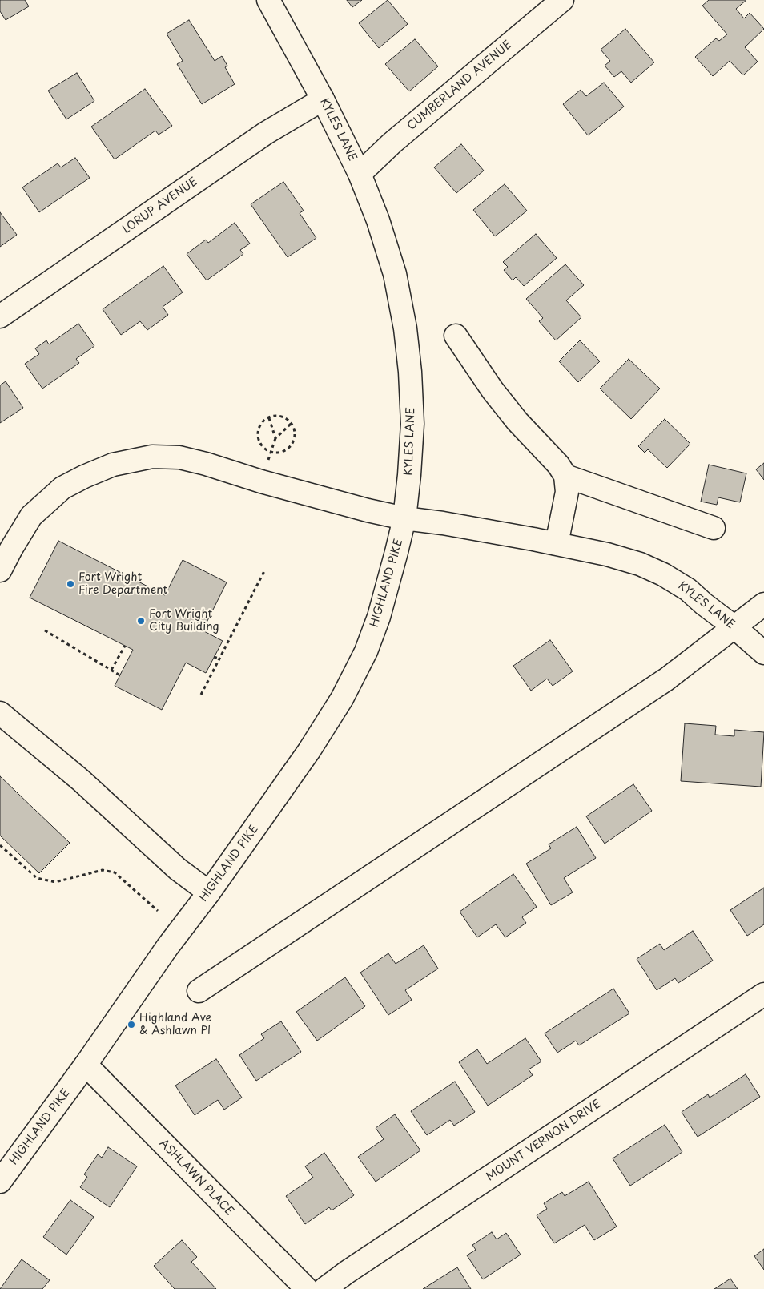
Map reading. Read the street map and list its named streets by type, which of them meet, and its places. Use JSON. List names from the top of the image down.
{
  "streets": {
    "street": [
      "CUMBERLAND AVENUE",
      "KYLES LANE",
      "LORUP AVENUE",
      "HIGHLAND PIKE",
      "MOUNT VERNON DRIVE",
      "ASHLAWN PLACE"
    ]
  },
  "crossings": [
    ["CUMBERLAND AVENUE", "KYLES LANE"],
    ["KYLES LANE", "LORUP AVENUE"],
    ["KYLES LANE", "HIGHLAND PIKE"],
    ["HIGHLAND PIKE", "ASHLAWN PLACE"]
  ],
  "places": ["Fort Wright Fire Department", "Fort Wright City Building", "Highland Ave & Ashlawn Pl"]
}
